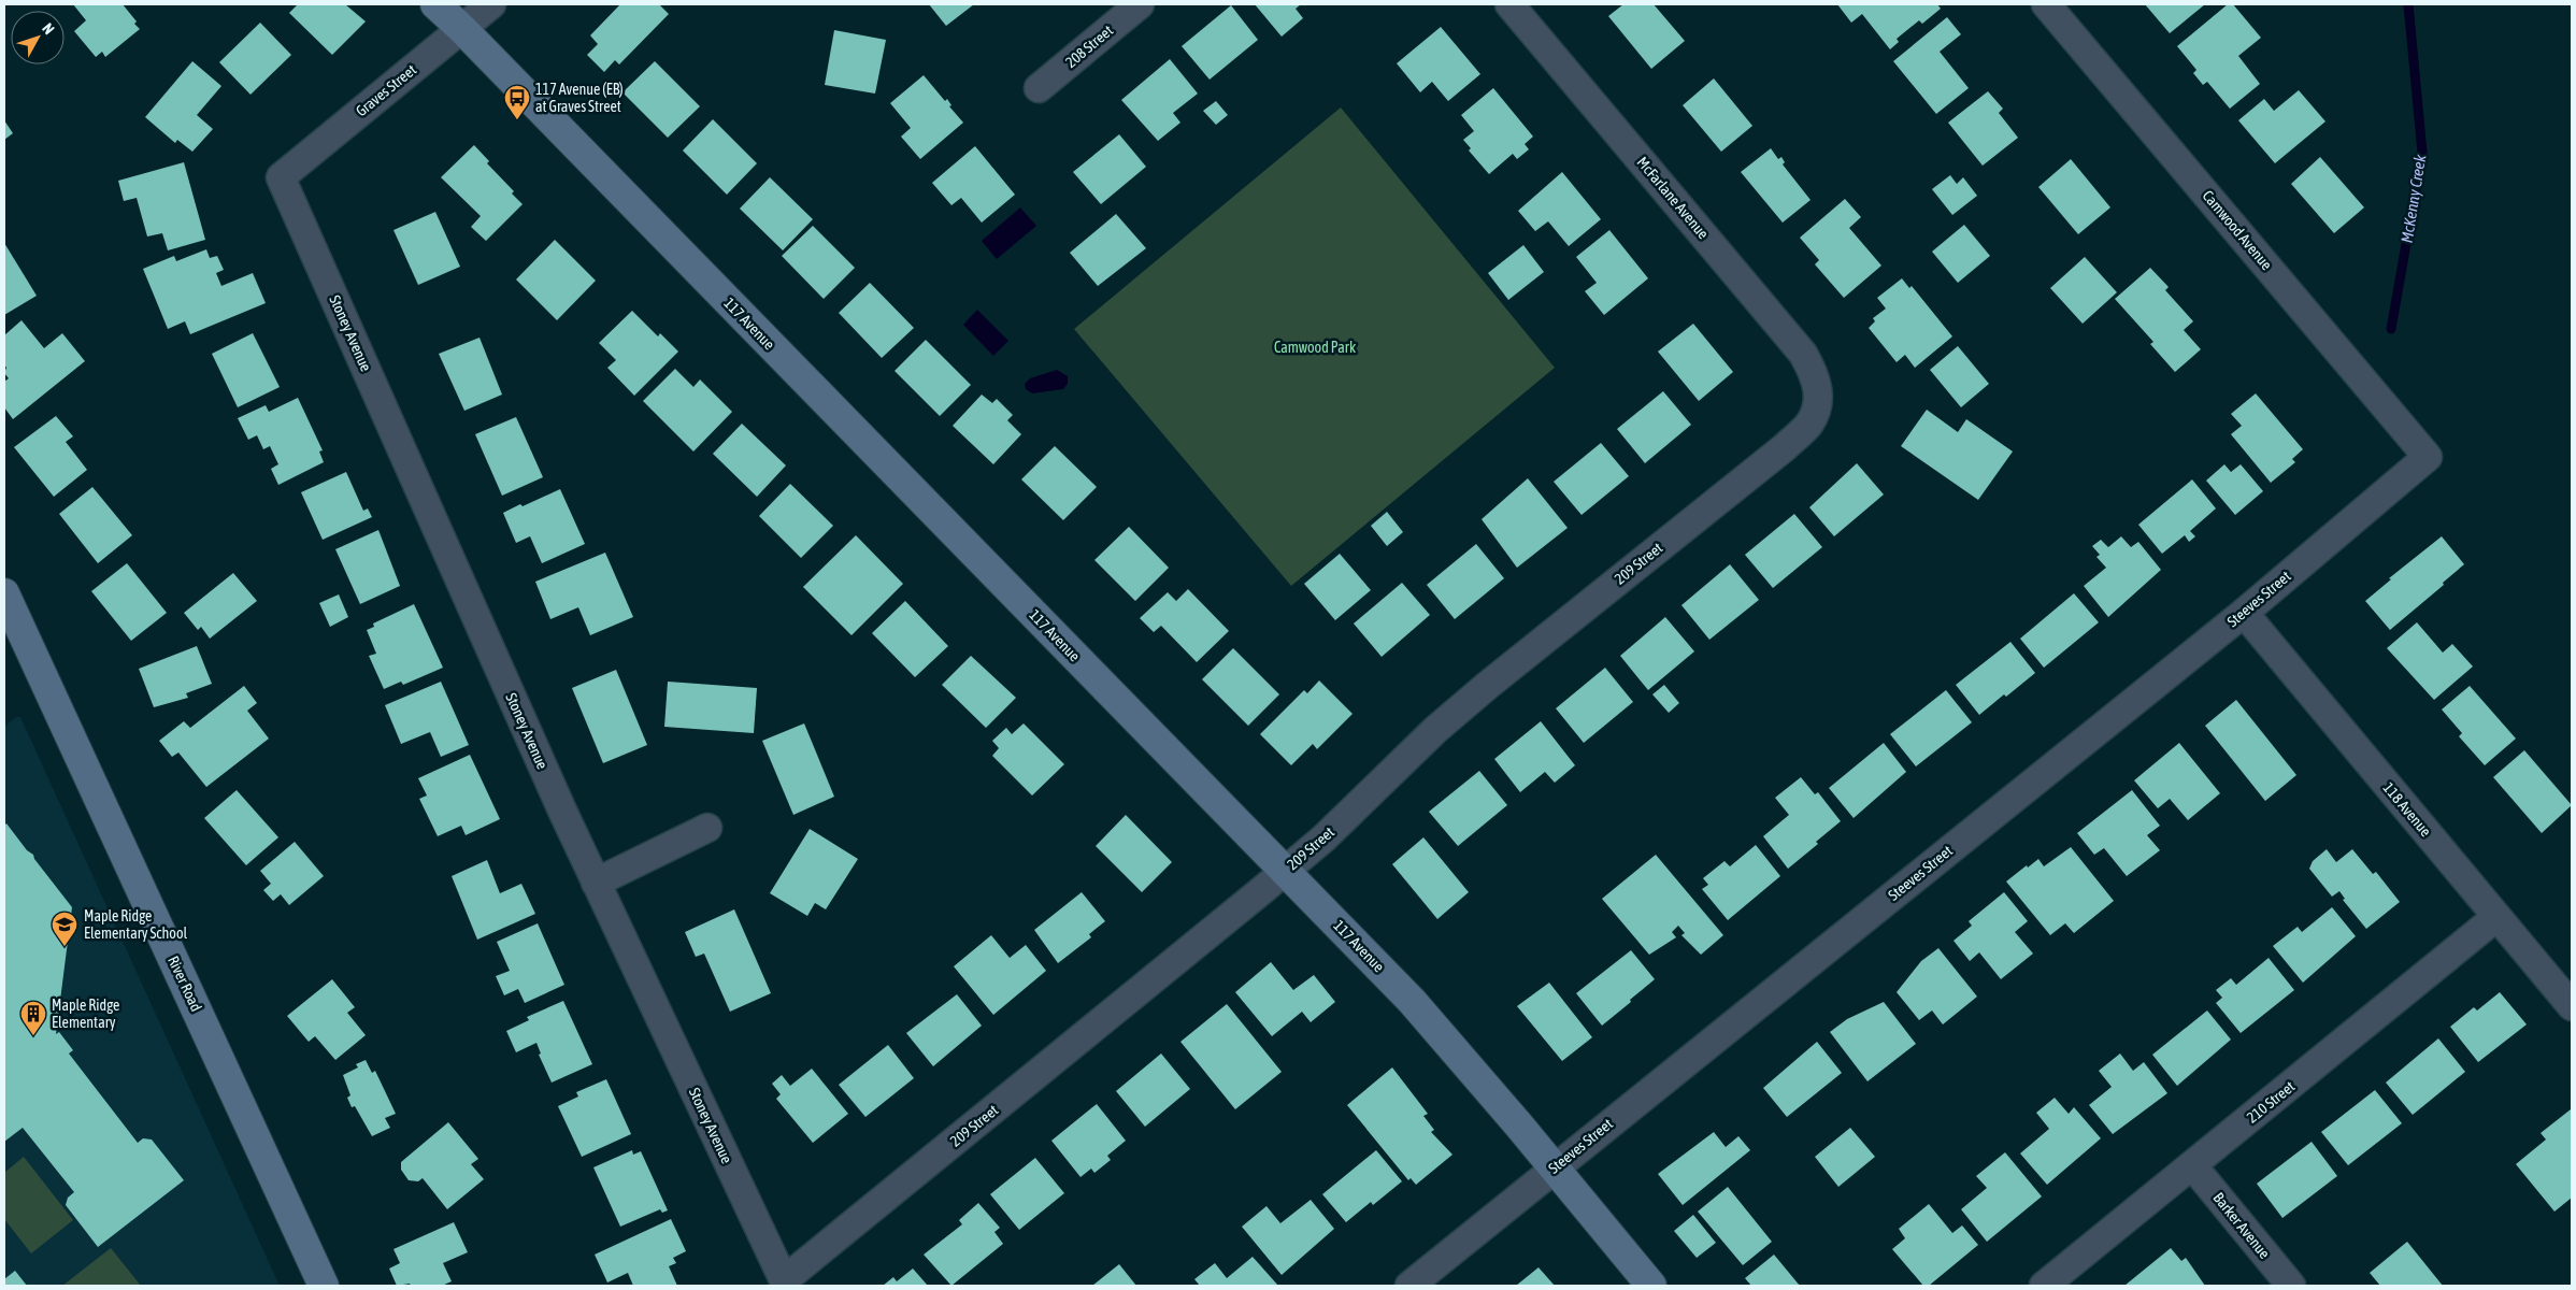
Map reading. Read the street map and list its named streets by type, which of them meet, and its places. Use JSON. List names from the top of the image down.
{
  "streets": {
    "street": [
      "208 Street",
      "Graves Street",
      "McFarlane Avenue",
      "Camwood Avenue",
      "117 Avenue",
      "Stoney Avenue",
      "209 Street",
      "Steeves Street",
      "118 Avenue",
      "River Road",
      "210 Street",
      "Barker Avenue"
    ]
  },
  "crossings": [
    ["Graves Street", "117 Avenue"],
    ["Graves Street", "Stoney Avenue"],
    ["McFarlane Avenue", "209 Street"],
    ["Camwood Avenue", "Steeves Street"],
    ["117 Avenue", "209 Street"],
    ["117 Avenue", "Steeves Street"],
    ["Stoney Avenue", "209 Street"],
    ["Steeves Street", "118 Avenue"],
    ["118 Avenue", "210 Street"],
    ["210 Street", "Barker Avenue"]
  ],
  "water": ["McKenny Creek"],
  "parks": ["Camwood Park"],
  "places": {
    "bus stop": ["117 Avenue (EB) at Graves Street"],
    "school or university": ["Maple Ridge Elementary School"],
    "building": ["Maple Ridge Elementary"]
  },
  "north": "top right"
}
